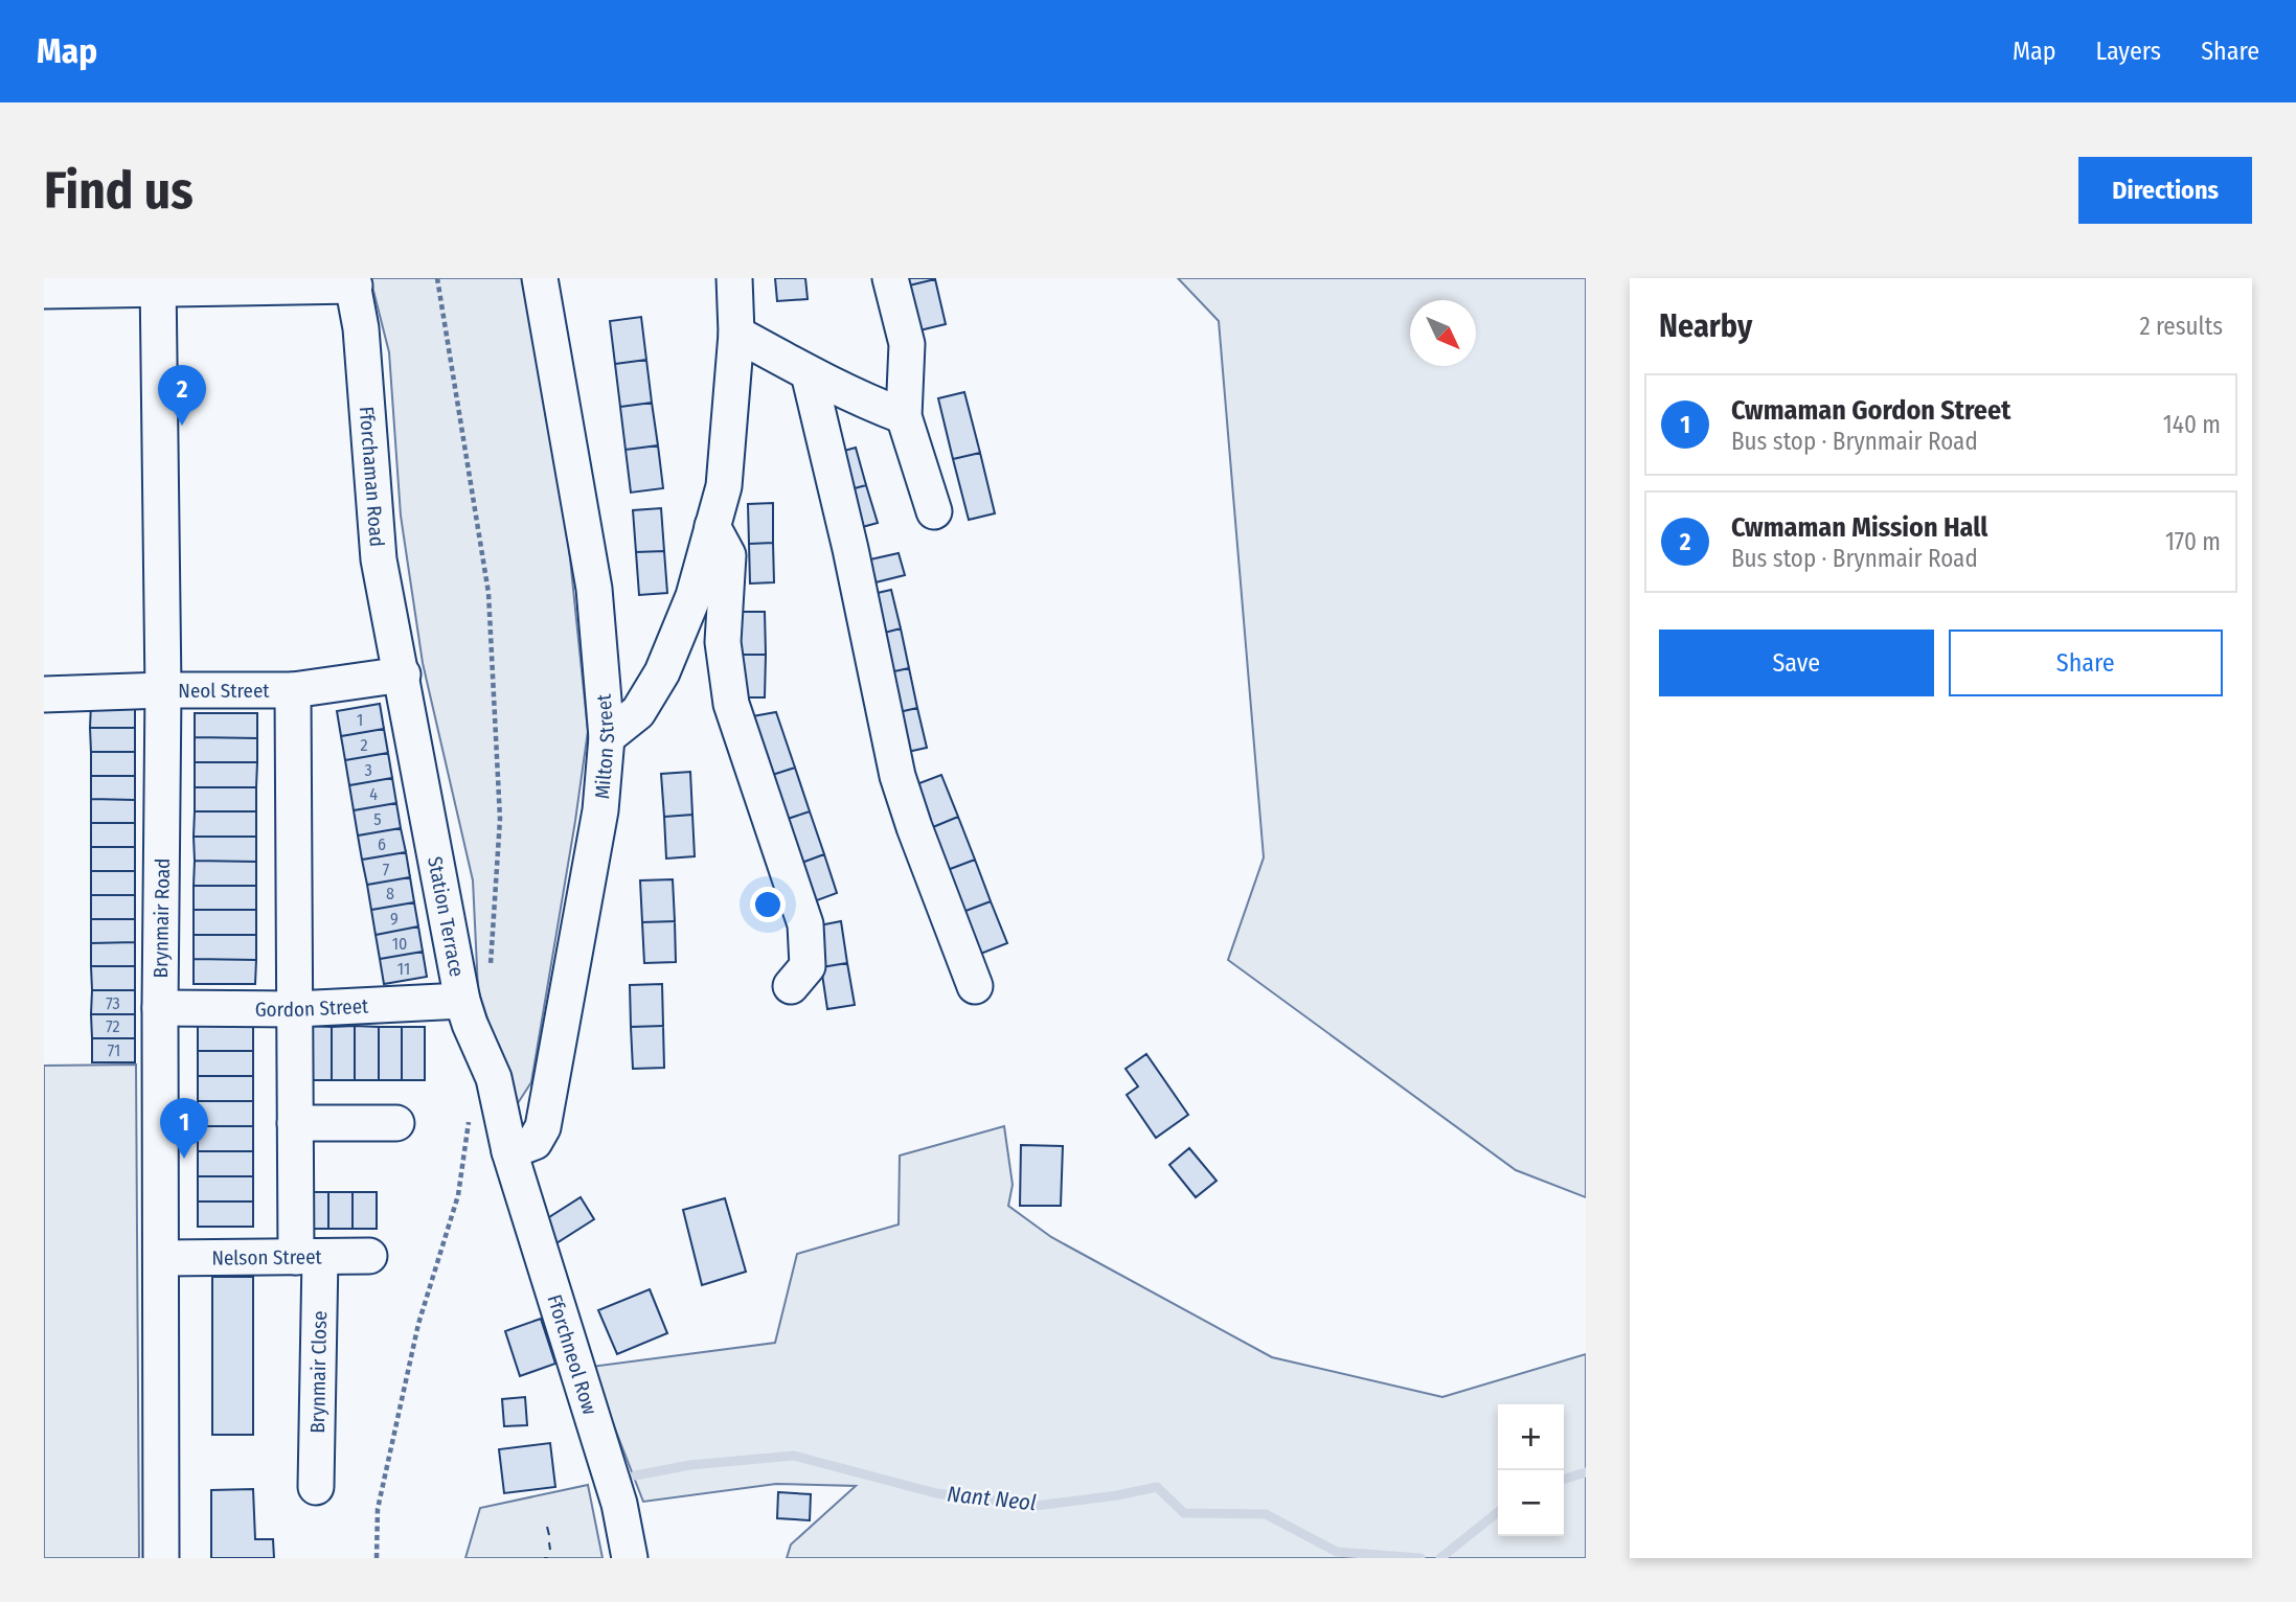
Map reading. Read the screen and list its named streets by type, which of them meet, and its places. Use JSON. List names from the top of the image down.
{
  "streets": {
    "street": [
      "Fforchaman Road",
      "Neol Street",
      "Milton Street",
      "Station Terrace",
      "Brynmair Road",
      "Gordon Street",
      "Nelson Street",
      "Fforchneol Row",
      "Brynmair Close"
    ]
  },
  "crossings": [
    ["Fforchaman Road", "Neol Street"],
    ["Fforchaman Road", "Station Terrace"],
    ["Neol Street", "Station Terrace"],
    ["Neol Street", "Brynmair Road"],
    ["Neol Street", "Brynmair Close"],
    ["Milton Street", "Station Terrace"],
    ["Milton Street", "Fforchneol Row"],
    ["Station Terrace", "Gordon Street"],
    ["Station Terrace", "Fforchneol Row"],
    ["Brynmair Road", "Gordon Street"],
    ["Brynmair Road", "Nelson Street"],
    ["Gordon Street", "Brynmair Close"],
    ["Nelson Street", "Brynmair Close"]
  ],
  "water": ["Nant Neol"],
  "house_numbers": [
    "1",
    "2",
    "3",
    "4",
    "5",
    "6",
    "7",
    "8",
    "9",
    "10",
    "11",
    "73",
    "72",
    "71"
  ],
  "north": "bottom right",
  "page": {
    "header": "Map",
    "nav": ["Map", "Layers", "Share"],
    "buttons": [
      "Directions",
      ["Save", "Share"]
    ],
    "title": "Find us",
    "heading": ["Nearby", "2 results"],
    "pins": ["2", "1"],
    "list": [
      {
        "mark": "1",
        "name": "Cwmaman Gordon Street",
        "note": "Bus stop · Brynmair Road",
        "value": "140 m"
      },
      {
        "mark": "2",
        "name": "Cwmaman Mission Hall",
        "note": "Bus stop · Brynmair Road",
        "value": "170 m"
      }
    ],
    "map_buttons": ["+", "−"]
  }
}
